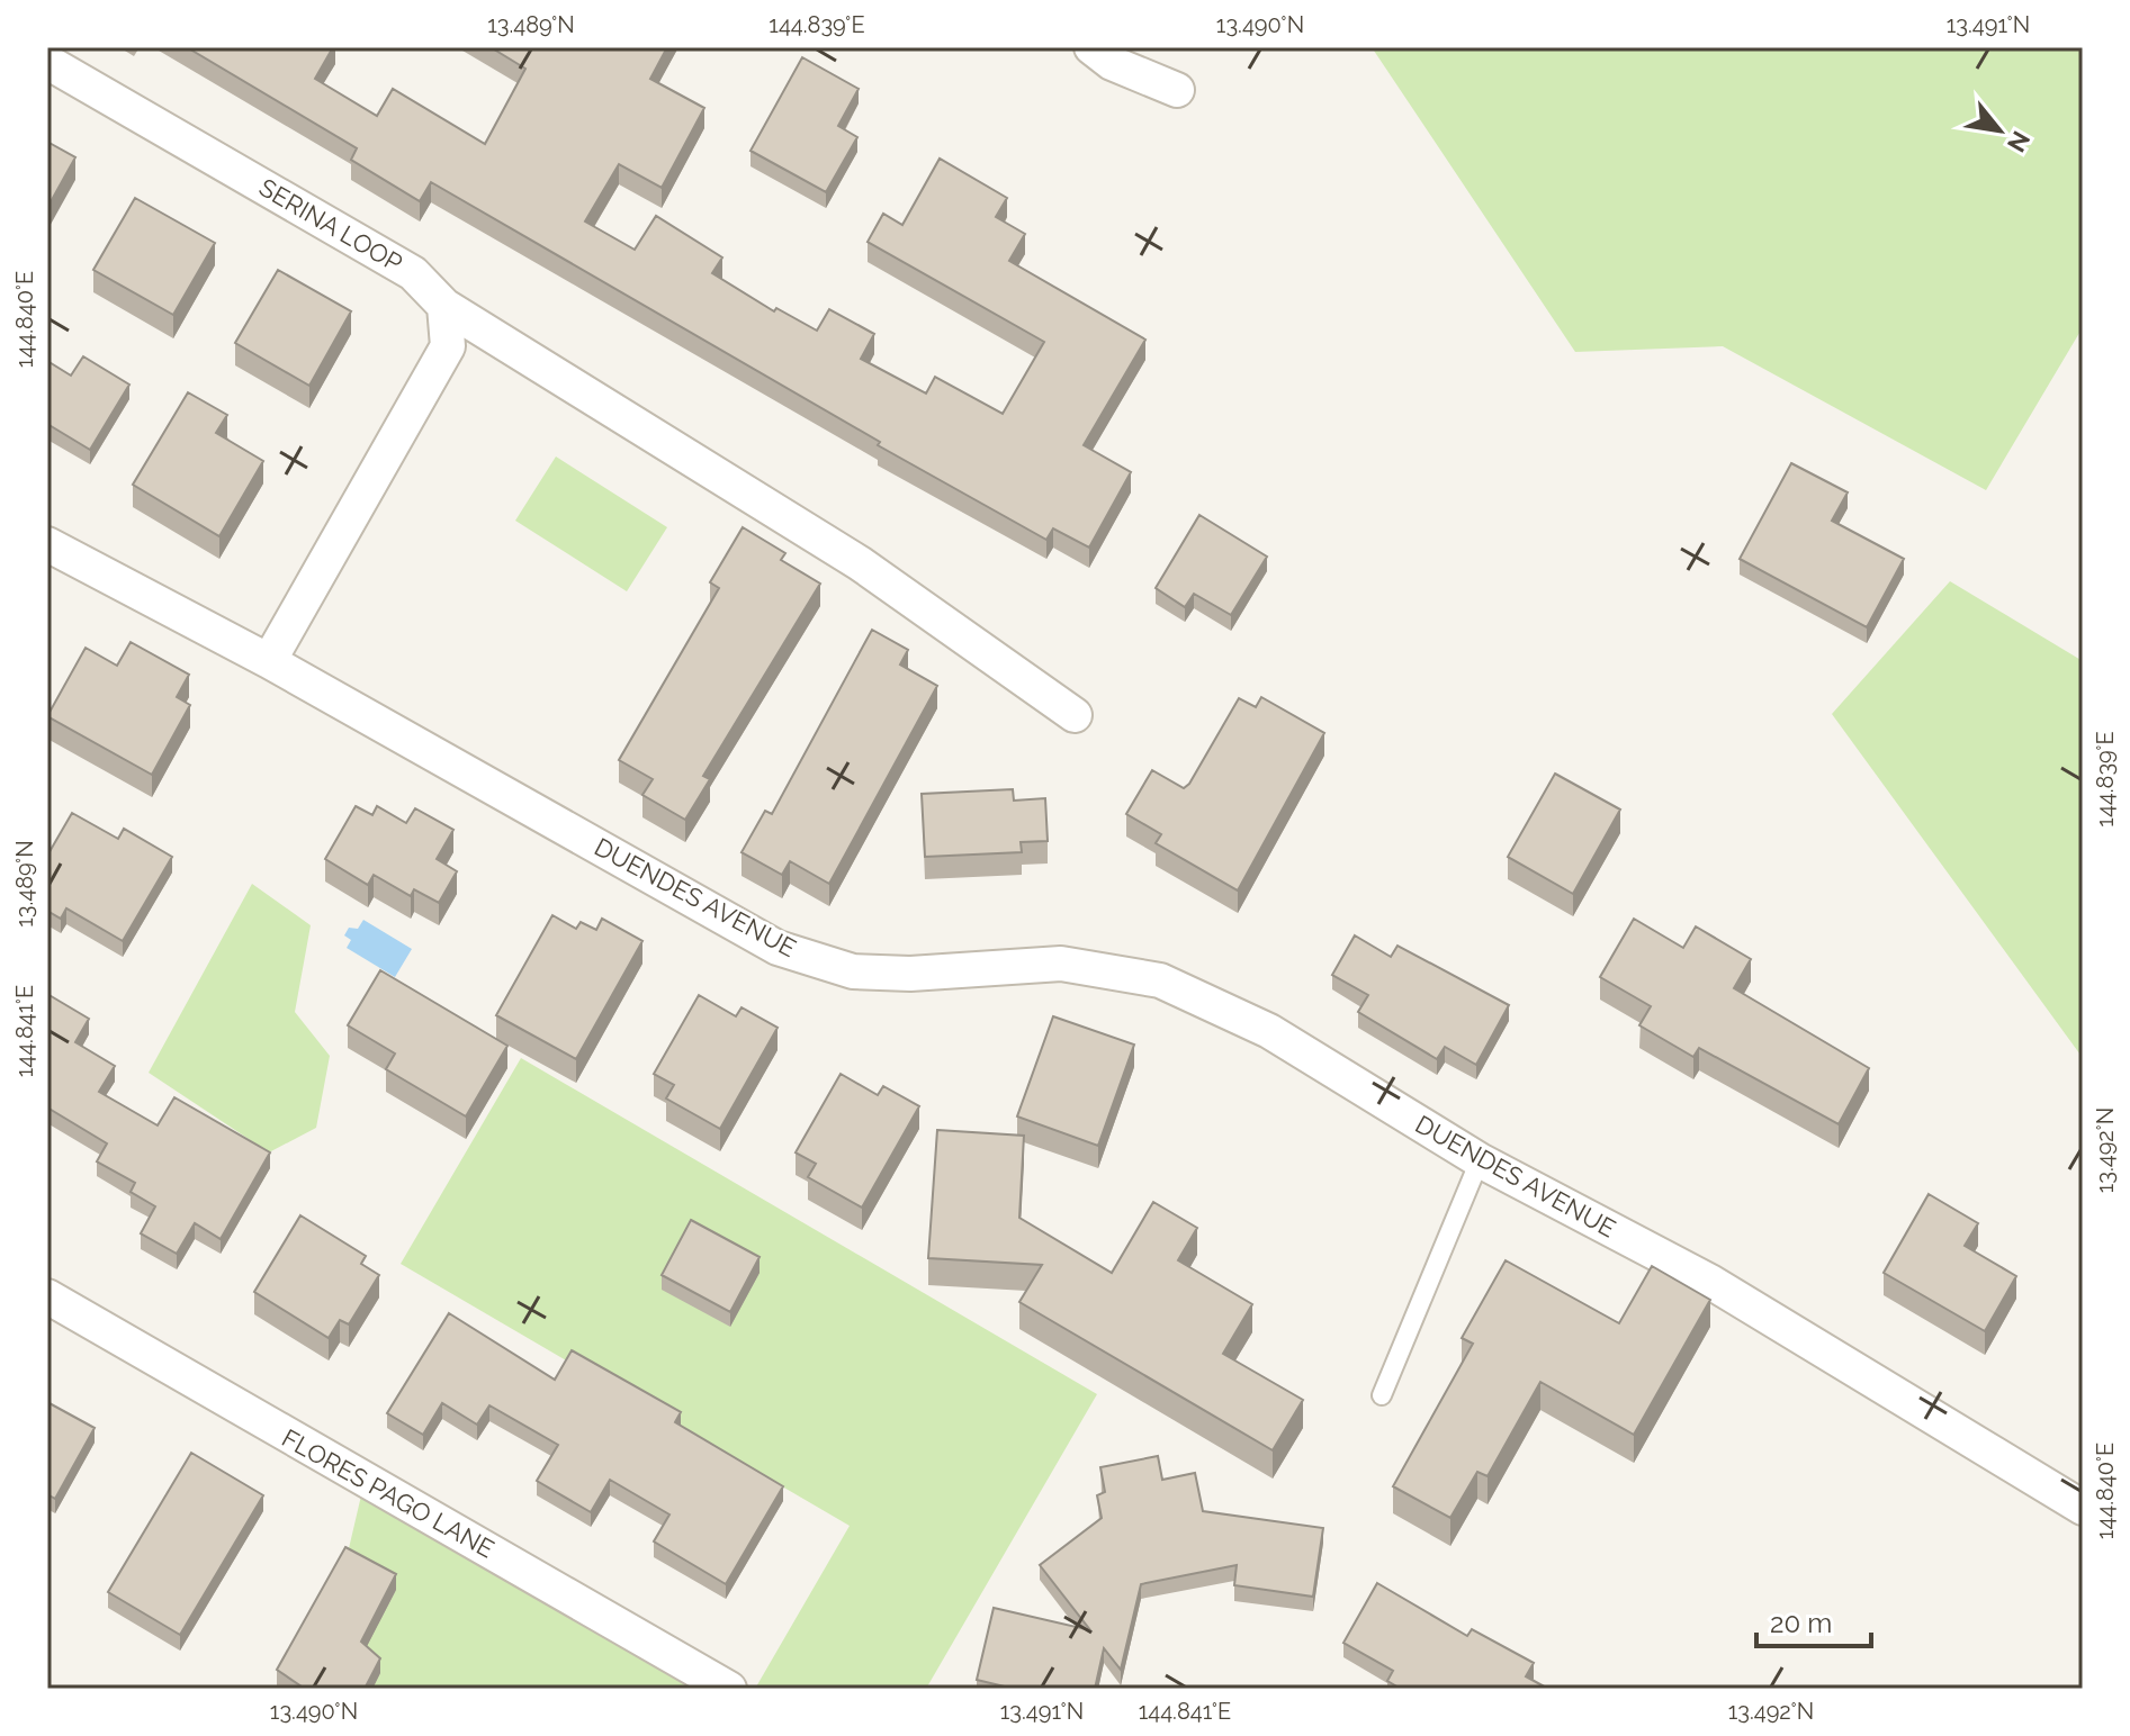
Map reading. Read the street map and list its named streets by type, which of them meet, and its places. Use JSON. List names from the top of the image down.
{
  "streets": {
    "street": ["SERINA LOOP", "DUENDES AVENUE", "FLORES PAGO LANE"]
  },
  "scale_bar": "20 m",
  "north": "bottom right",
  "coordinates": [
    "13.489°N",
    "144.839°E",
    "13.490°N",
    "13.491°N",
    "144.840°E",
    "144.841°E",
    "13.492°N"
  ]
}
